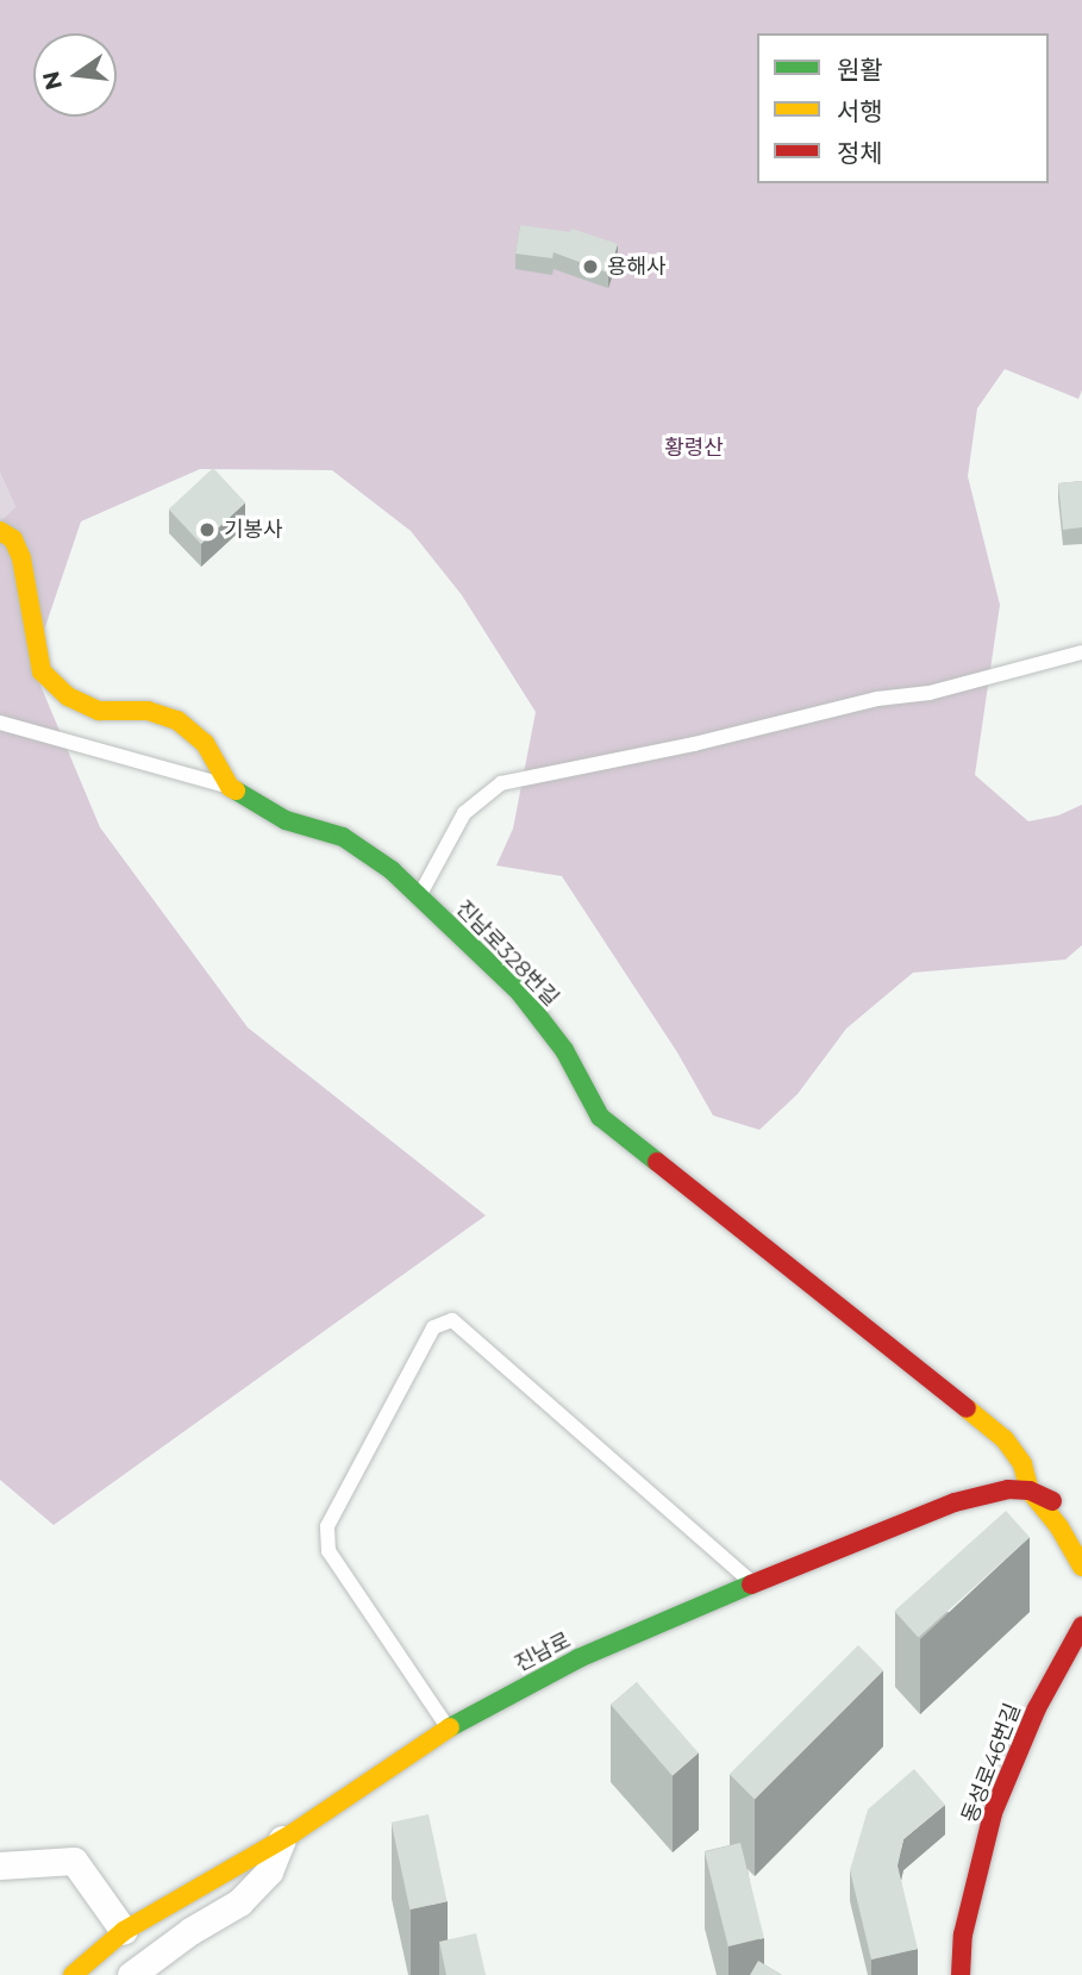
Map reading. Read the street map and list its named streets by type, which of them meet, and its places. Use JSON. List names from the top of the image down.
{
  "streets": {
    "street": ["진남로328번길", "진남로", "동성로46번길"]
  },
  "crossings": [
    ["진남로328번길", "진남로"]
  ],
  "parks": ["황령산"],
  "places": ["용해사", "기봉사"],
  "legend": ["원활", "서행", "정체"],
  "north": "left"
}
